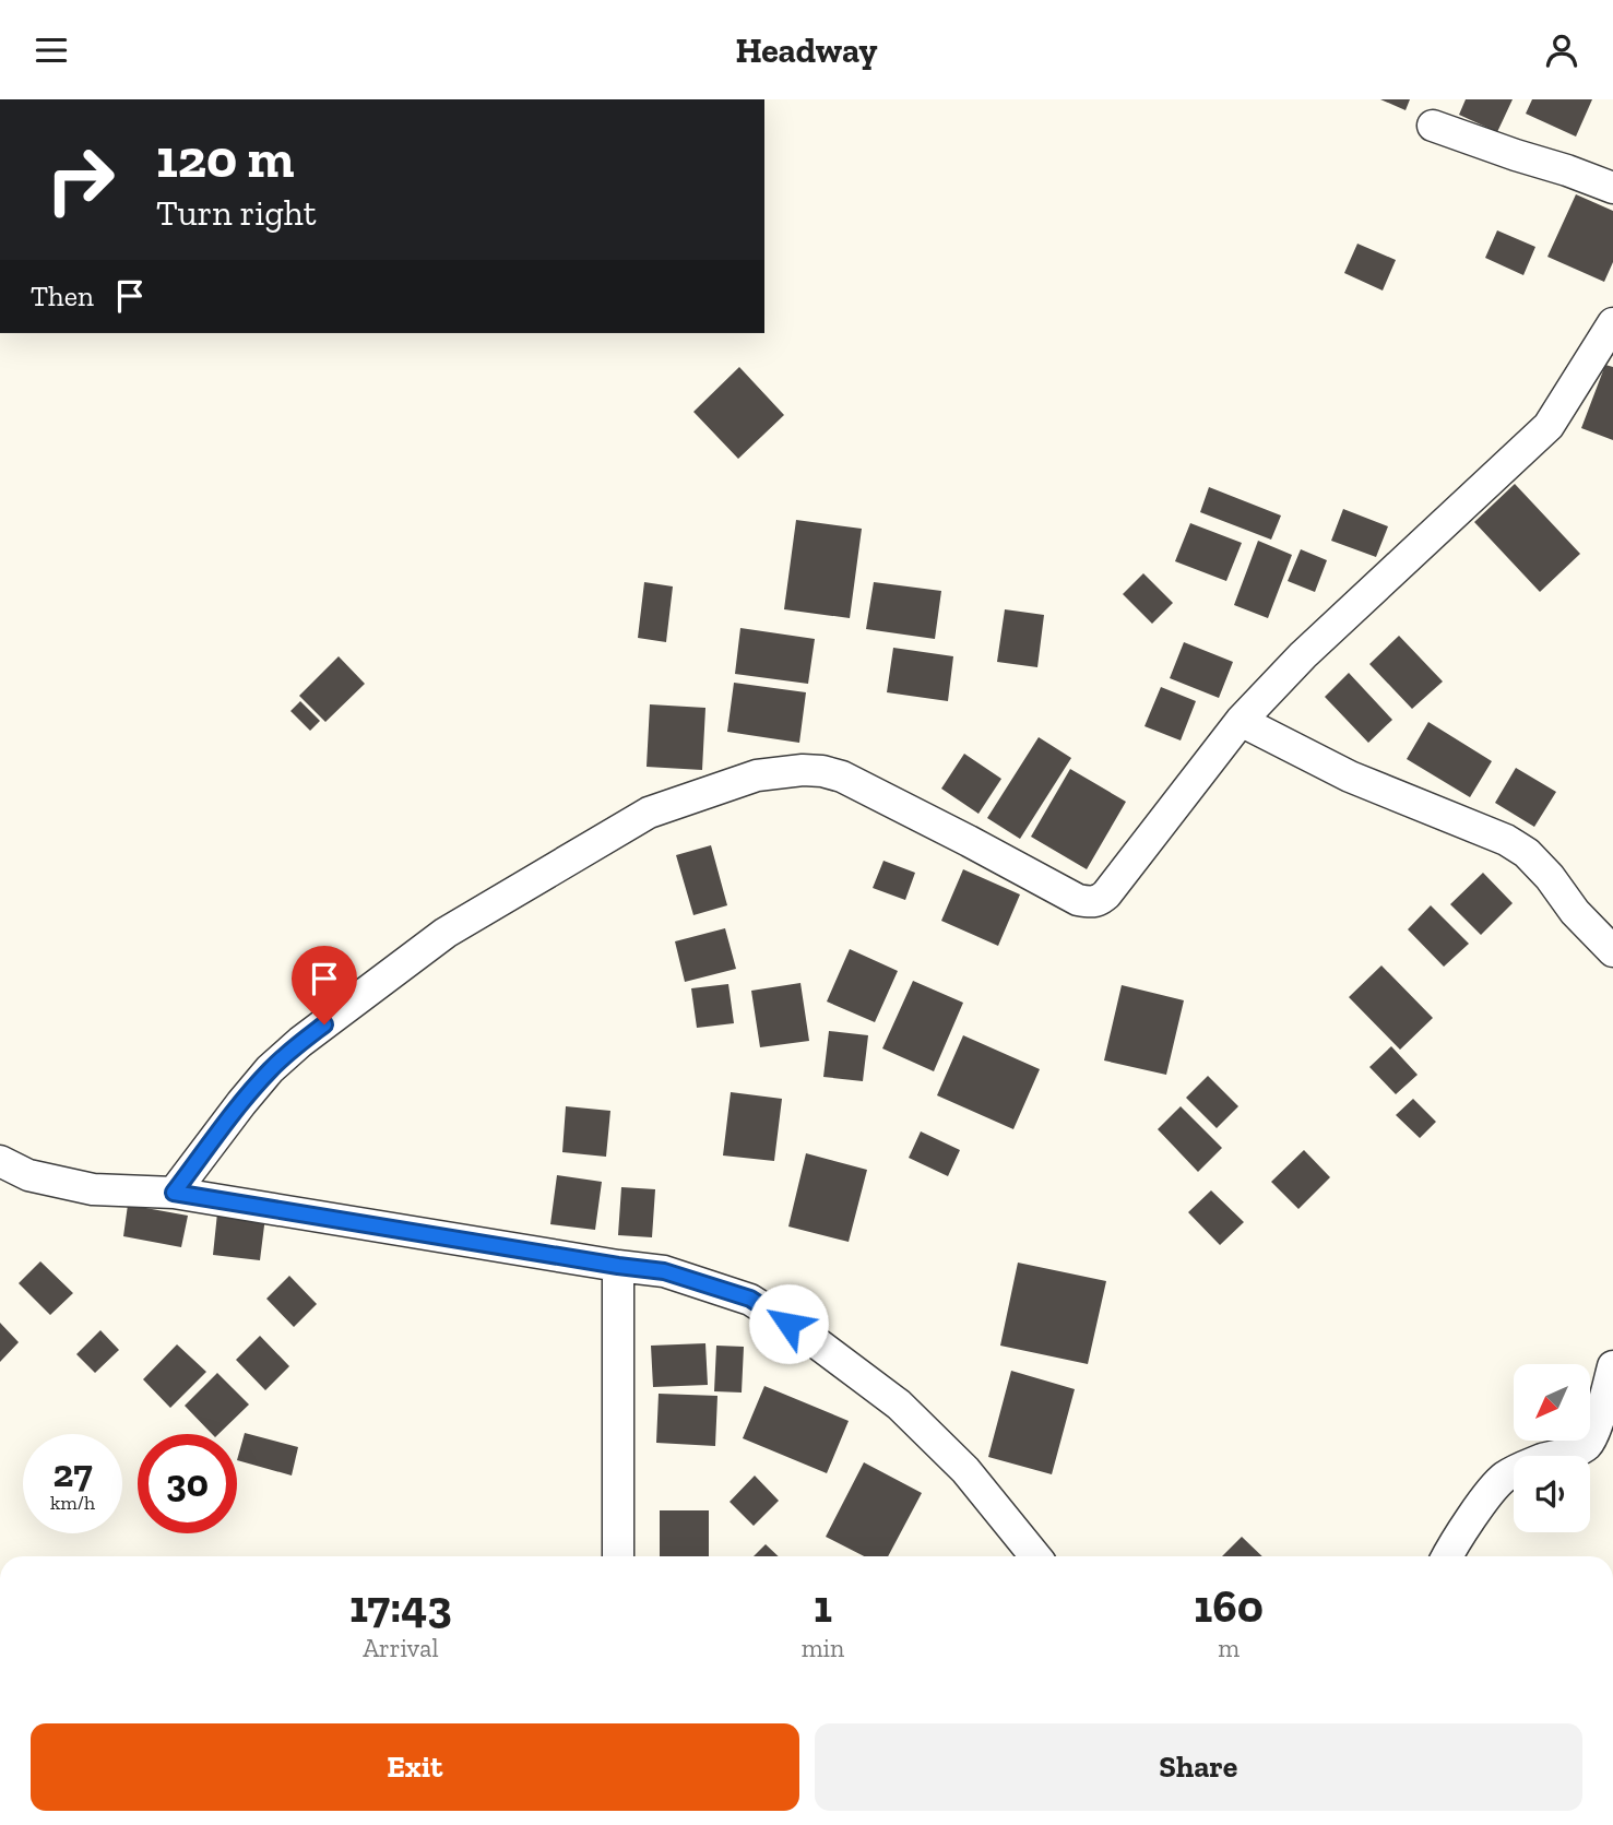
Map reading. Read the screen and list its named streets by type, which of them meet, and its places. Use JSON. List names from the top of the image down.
{
  "north": "bottom left",
  "page": {
    "header": "Headway",
    "turn": ["120 m", "Turn right"],
    "then": "Then",
    "speed": "27 km/h",
    "limit": "30",
    "eta": [
      "17:43",
      "Arrival",
      "1",
      "min",
      "160",
      "m"
    ],
    "buttons": ["Exit", "Share"]
  }
}
